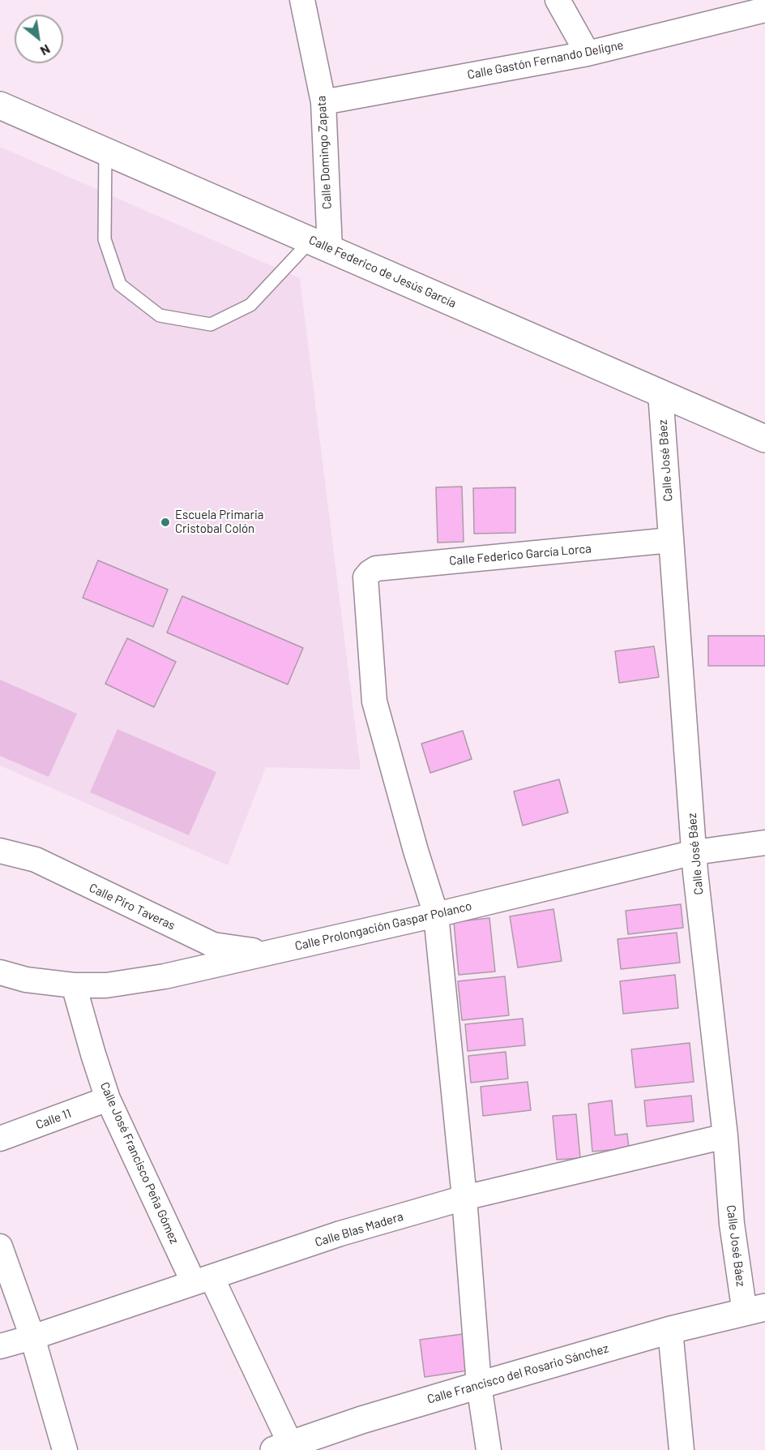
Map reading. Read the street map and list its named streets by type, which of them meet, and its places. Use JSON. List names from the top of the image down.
{
  "streets": {
    "main road": ["Calle Federico de Jesús García", "Calle Francisco del Rosario Sánchez"],
    "street": [
      "Calle Gastón Fernando Deligne",
      "Calle Domingo Zapata",
      "Calle José Báez",
      "Calle Federico García Lorca",
      "Calle Piro Taveras",
      "Calle Prolongación Gaspar Polanco",
      "Calle 11",
      "Calle José Francisco Peña Gómez",
      "Calle Blas Madera"
    ]
  },
  "crossings": [
    ["Calle Gastón Fernando Deligne", "Calle Domingo Zapata"],
    ["Calle Domingo Zapata", "Calle Federico de Jesús García"],
    ["Calle Federico de Jesús García", "Calle José Báez"],
    ["Calle José Báez", "Calle Federico García Lorca"],
    ["Calle José Báez", "Calle Prolongación Gaspar Polanco"],
    ["Calle José Báez", "Calle Blas Madera"],
    ["Calle José Báez", "Calle Francisco del Rosario Sánchez"],
    ["Calle Federico García Lorca", "Calle Prolongación Gaspar Polanco"],
    ["Calle Piro Taveras", "Calle Prolongación Gaspar Polanco"],
    ["Calle Prolongación Gaspar Polanco", "Calle José Francisco Peña Gómez"],
    ["Calle 11", "Calle José Francisco Peña Gómez"],
    ["Calle José Francisco Peña Gómez", "Calle Blas Madera"],
    ["Calle José Francisco Peña Gómez", "Calle Francisco del Rosario Sánchez"]
  ],
  "places": ["Escuela Primaria Cristobal Colón"],
  "north": "bottom right"
}
